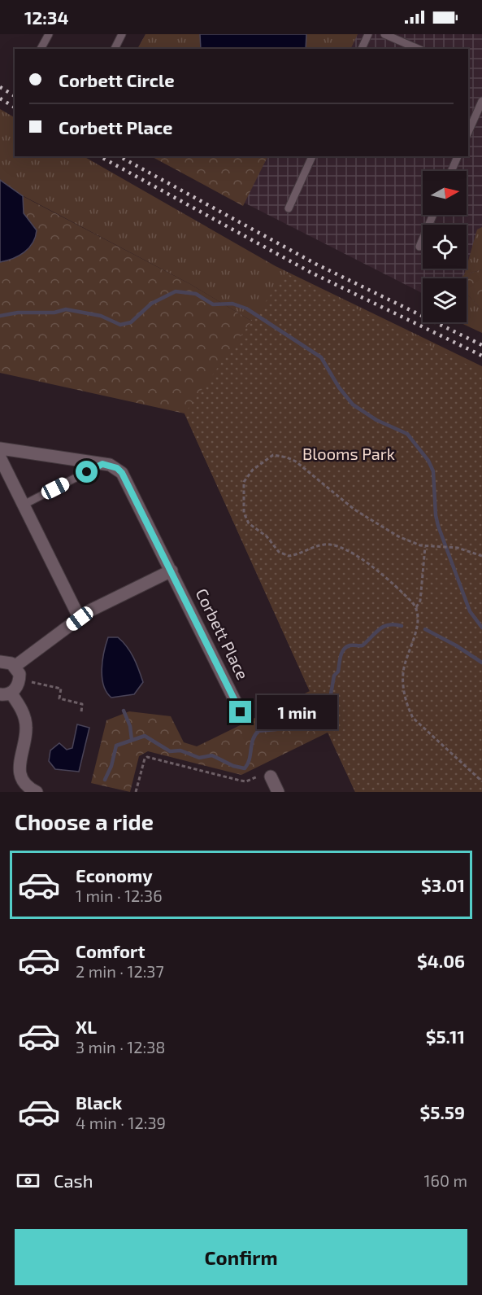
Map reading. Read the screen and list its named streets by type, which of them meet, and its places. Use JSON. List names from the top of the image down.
{
  "streets": {
    "street": ["Corbett Place"]
  },
  "parks": ["Blooms Park"],
  "north": "right",
  "page": {
    "status": "12:34",
    "banner": ["Corbett Circle", "Corbett Place"],
    "bubble": "1 min",
    "heading": "Choose a ride",
    "list": [
      {
        "name": "Economy",
        "note": "1 min · 12:36",
        "value": "$3.01"
      },
      {
        "name": "Comfort",
        "note": "2 min · 12:37",
        "value": "$4.06"
      },
      {
        "name": "XL",
        "note": "3 min · 12:38",
        "value": "$5.11"
      },
      {
        "name": "Black",
        "note": "4 min · 12:39",
        "value": "$5.59"
      }
    ],
    "pay": ["Cash", "160 m"],
    "buttons": "Confirm"
  }
}
